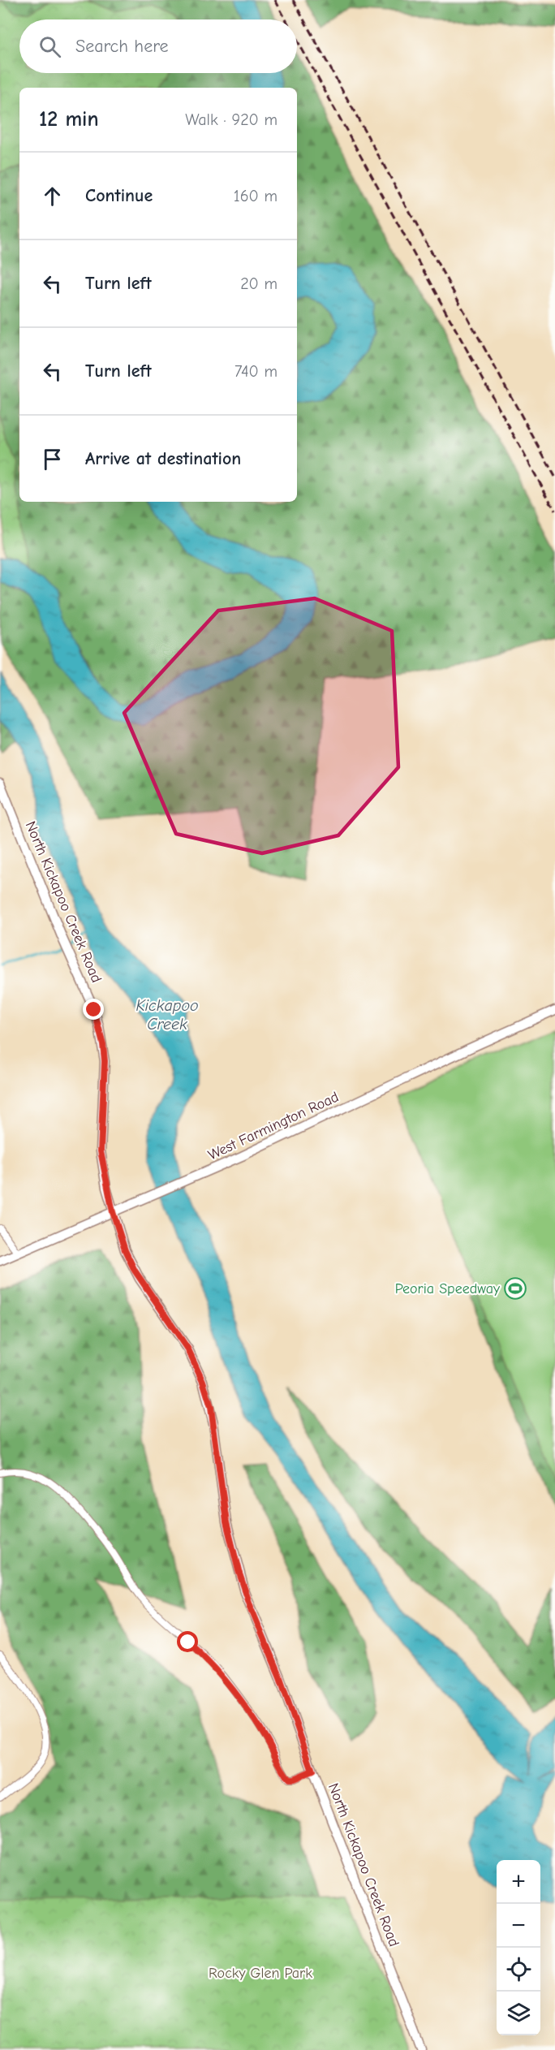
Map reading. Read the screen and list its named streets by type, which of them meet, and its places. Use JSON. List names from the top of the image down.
{
  "streets": {
    "main road": ["North Kickapoo Creek Road", "West Farmington Road"]
  },
  "crossings": [
    ["North Kickapoo Creek Road", "West Farmington Road"]
  ],
  "water": ["Kickapoo Creek"],
  "parks": ["Rocky Glen Park"],
  "places": {
    "sports": ["Peoria Speedway"]
  },
  "page": {
    "search": "Search here",
    "heading": ["12 min", "Walk · 920 m"],
    "list": [
      ["Continue", "160 m"],
      ["Turn left", "20 m"],
      ["Turn left", "740 m"],
      "Arrive at destination"
    ],
    "map_buttons": ["+", "−"]
  }
}
